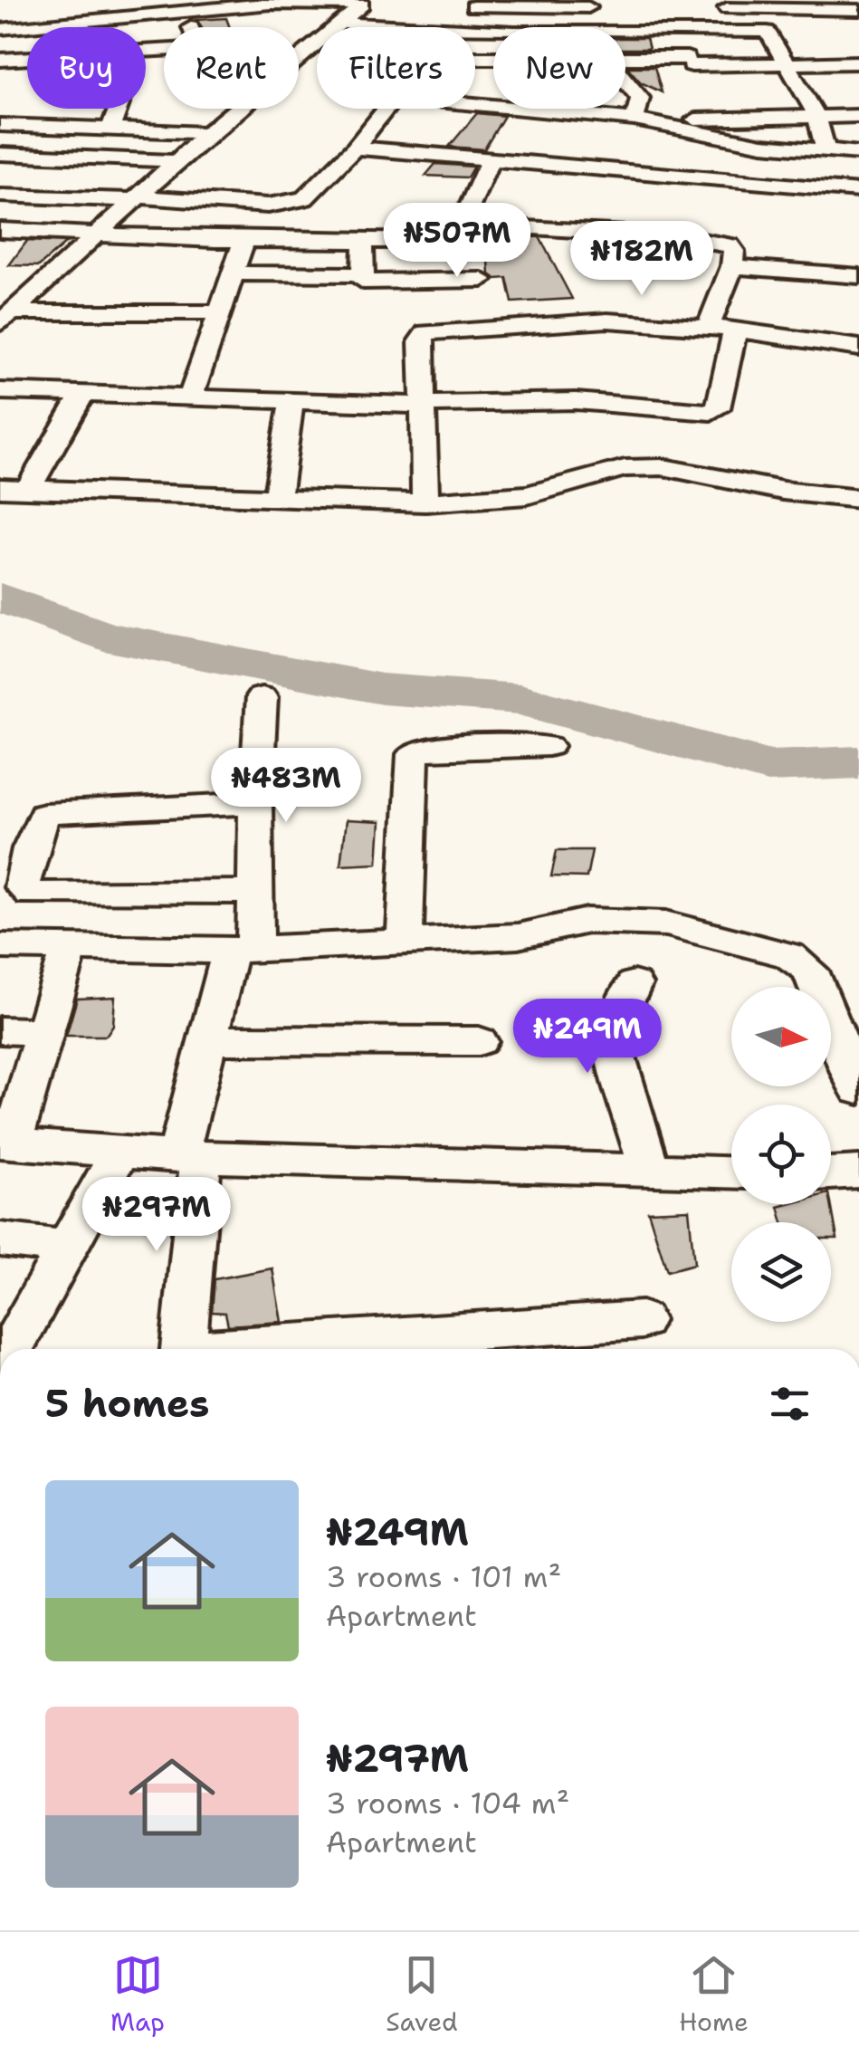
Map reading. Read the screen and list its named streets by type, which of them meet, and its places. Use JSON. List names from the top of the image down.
{
  "north": "right",
  "page": {
    "chip": [
      "Buy",
      "Rent",
      "Filters",
      "New"
    ],
    "price": [
      "₦507M",
      "₦182M",
      "₦483M",
      "₦249M",
      "₦297M"
    ],
    "heading": "5 homes",
    "list": [
      {
        "name": "₦249M",
        "note": "3 rooms · 101 m² · Apartment"
      },
      {
        "name": "₦297M",
        "note": "3 rooms · 104 m² · Apartment"
      }
    ],
    "tabs": ["Map", "Saved", "Home"]
  }
}
